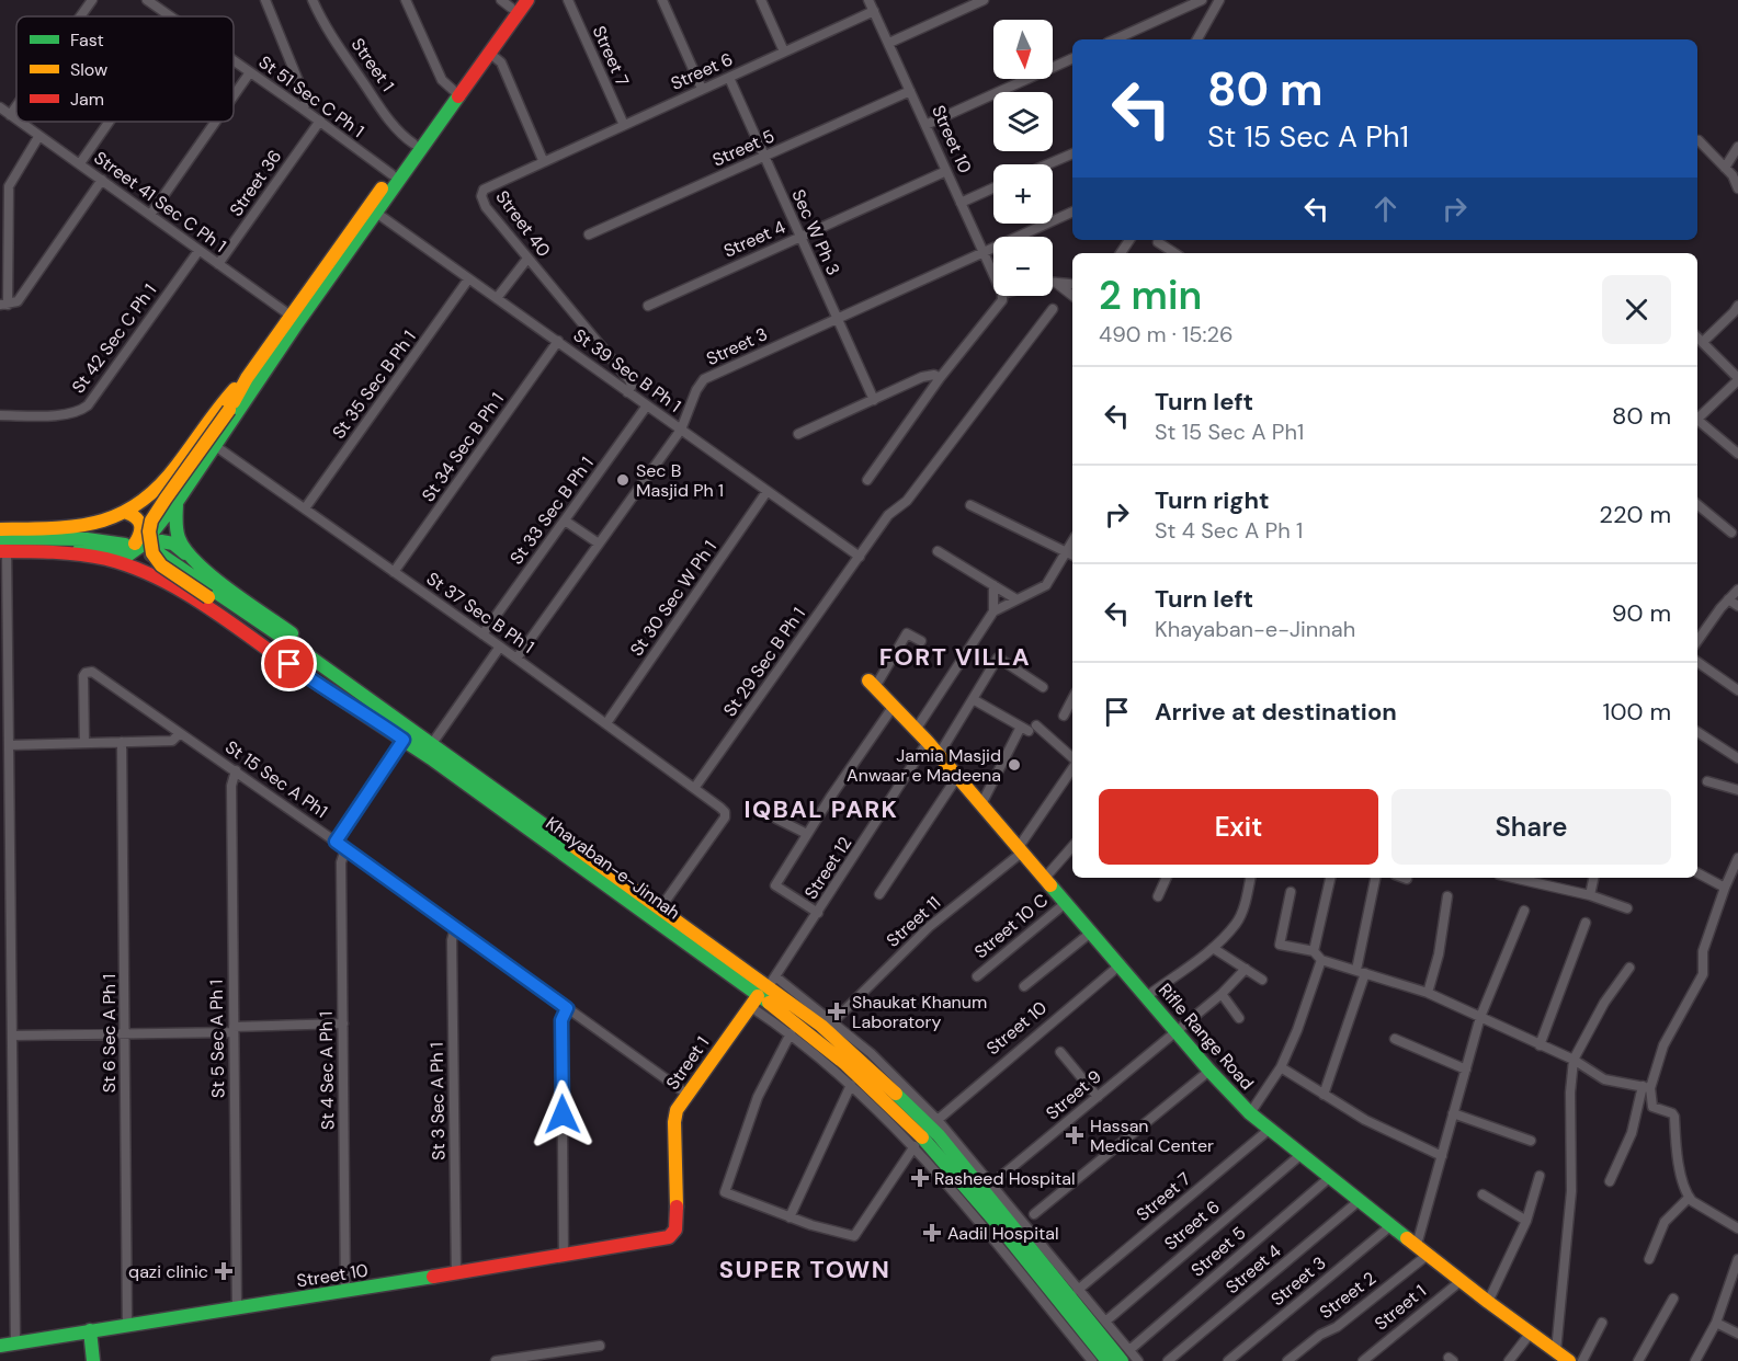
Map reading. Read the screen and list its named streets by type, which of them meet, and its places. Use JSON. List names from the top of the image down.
{
  "streets": {
    "main road": [
      "Street 1",
      "Street 10",
      "Khayaban-e-Jinnah",
      "Rifle Range Road"
    ],
    "street": [
      "Street 7",
      "Street 6",
      "St 51 Sec C Ph 1",
      "Street 5",
      "Street 36",
      "Street 41 Sec C Ph 1",
      "Street 40",
      "Sec W Ph 3",
      "Street 4",
      "St 42 Sec C Ph 1",
      "Street 3",
      "St 39 Sec B Ph 1",
      "St 35 Sec B Ph 1",
      "St 34 Sec B Ph 1",
      "St 33 Sec B Ph 1",
      "St 30 Sec W Ph 1",
      "St 37 Sec B Ph 1",
      "St 29 Sec B Ph 1",
      "St 15 Sec A Ph1",
      "Street 12",
      "Street 11",
      "Street 10 C",
      "St 6 Sec A Ph 1",
      "St 5 Sec A Ph 1",
      "St 4 Sec A Ph 1",
      "Street 9",
      "St 3 Sec A Ph 1",
      "Street 2"
    ]
  },
  "crossings": [
    ["Street 7", "Street 6"],
    ["Street 7", "Rifle Range Road"],
    ["Street 1", "Street 10"],
    ["Street 1", "St 15 Sec A Ph1"],
    ["Street 1", "Khayaban-e-Jinnah"],
    ["Street 1", "Rifle Range Road"],
    ["Street 6", "Street 10"],
    ["Street 6", "Street 40"],
    ["Street 6", "Sec W Ph 3"],
    ["Street 6", "Rifle Range Road"],
    ["St 51 Sec C Ph 1", "Street 36"],
    ["Street 10", "Street 5"],
    ["Street 10", "Street 4"],
    ["Street 10", "Street 3"],
    ["Street 10", "St 6 Sec A Ph 1"],
    ["Street 10", "Rifle Range Road"],
    ["Street 10", "St 5 Sec A Ph 1"],
    ["Street 10", "St 4 Sec A Ph 1"],
    ["Street 10", "St 3 Sec A Ph 1"],
    ["Street 5", "Sec W Ph 3"],
    ["Street 5", "Khayaban-e-Jinnah"],
    ["Street 5", "Rifle Range Road"],
    ["Street 36", "Street 41 Sec C Ph 1"],
    ["Street 41 Sec C Ph 1", "St 42 Sec C Ph 1"],
    ["Street 40", "St 39 Sec B Ph 1"],
    ["Sec W Ph 3", "Street 4"],
    ["Sec W Ph 3", "Street 3"],
    ["Street 4", "Rifle Range Road"],
    ["Street 3", "St 39 Sec B Ph 1"],
    ["Street 3", "St 37 Sec B Ph 1"],
    ["Street 3", "Rifle Range Road"],
    ["St 39 Sec B Ph 1", "St 35 Sec B Ph 1"],
    ["St 39 Sec B Ph 1", "St 34 Sec B Ph 1"],
    ["St 39 Sec B Ph 1", "St 33 Sec B Ph 1"],
    ["St 39 Sec B Ph 1", "St 30 Sec W Ph 1"],
    ["St 39 Sec B Ph 1", "St 29 Sec B Ph 1"],
    ["St 35 Sec B Ph 1", "St 37 Sec B Ph 1"],
    ["St 34 Sec B Ph 1", "St 37 Sec B Ph 1"],
    ["St 33 Sec B Ph 1", "St 37 Sec B Ph 1"],
    ["St 30 Sec W Ph 1", "St 37 Sec B Ph 1"],
    ["St 37 Sec B Ph 1", "St 29 Sec B Ph 1"],
    ["St 37 Sec B Ph 1", "Khayaban-e-Jinnah"],
    ["St 15 Sec A Ph1", "St 5 Sec A Ph 1"],
    ["St 15 Sec A Ph1", "St 4 Sec A Ph 1"],
    ["St 15 Sec A Ph1", "St 3 Sec A Ph 1"],
    ["Khayaban-e-Jinnah", "Street 12"],
    ["Street 12", "Rifle Range Road"],
    ["Street 11", "Rifle Range Road"],
    ["Street 10 C", "Rifle Range Road"],
    ["Rifle Range Road", "Street 9"],
    ["Rifle Range Road", "Street 2"]
  ],
  "districts": ["FORT VILLA", "IQBAL PARK", "SUPER TOWN"],
  "places": {
    "other": ["Sec B Masjid Ph 1", "Jamia Masjid Anwaar e Madeena"],
    "health": [
      "Shaukat Khanum Laboratory",
      "Hassan Medical Center",
      "Rasheed Hospital",
      "Aadil Hospital",
      "qazi clinic"
    ]
  },
  "legend": ["Fast", "Slow", "Jam"],
  "north": "bottom",
  "page": {
    "map_buttons": ["+", "−"],
    "turn": ["80 m", "St 15 Sec A Ph1"],
    "heading": ["2 min", "490 m · 15:26"],
    "list": [
      {
        "name": "Turn left",
        "note": "St 15 Sec A Ph1",
        "value": "80 m"
      },
      {
        "name": "Turn right",
        "note": "St 4 Sec A Ph 1",
        "value": "220 m"
      },
      {
        "name": "Turn left",
        "note": "Khayaban-e-Jinnah",
        "value": "90 m"
      },
      {
        "name": "Arrive at destination",
        "value": "100 m"
      }
    ],
    "buttons": ["Exit", "Share"]
  }
}
